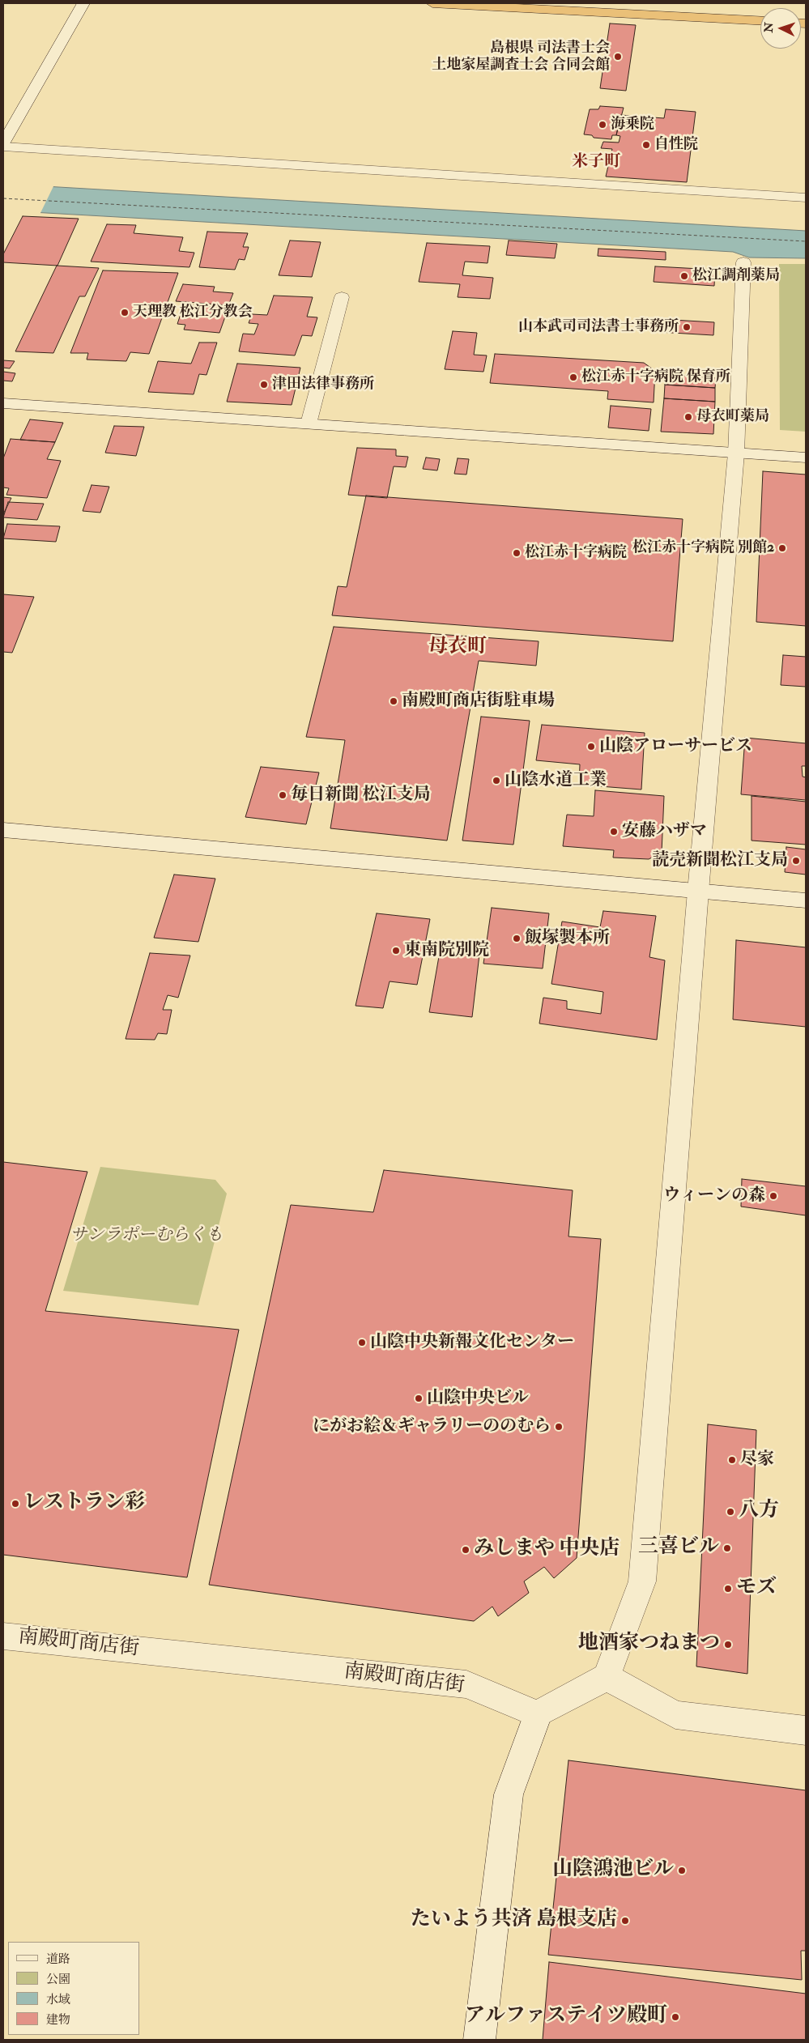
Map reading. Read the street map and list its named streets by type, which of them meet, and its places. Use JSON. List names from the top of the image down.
{
  "streets": {
    "street": ["南殿町商店街"]
  },
  "districts": ["米子町", "母衣町"],
  "parks": ["サンラポーむらくも"],
  "places": [
    "島根県 司法書士会 土地家屋調査士会 合同会館",
    "海乗院",
    "自性院",
    "松江調剤薬局",
    "天理教 松江分教会",
    "山本武司司法書士事務所",
    "松江赤十字病院 保育所",
    "津田法律事務所",
    "母衣町薬局",
    "松江赤十字病院 別館2",
    "松江赤十字病院",
    "南殿町商店街駐車場",
    "山陰アローサービス",
    "山陰水道工業",
    "毎日新聞 松江支局",
    "安藤ハザマ",
    "読売新聞松江支局",
    "飯塚製本所",
    "東南院別院",
    "ウィーンの森",
    "山陰中央新報文化センター",
    "山陰中央ビル",
    "にがお絵＆ギャラリーののむら",
    "尽家",
    "レストラン彩",
    "八方",
    "三喜ビル",
    "みしまや 中央店",
    "モズ",
    "地酒家つねまつ",
    "山陰鴻池ビル",
    "たいよう共済 島根支店",
    "アルファステイツ殿町"
  ],
  "legend": [
    "道路",
    "公園",
    "水域",
    "建物"
  ],
  "north": "left"
}
